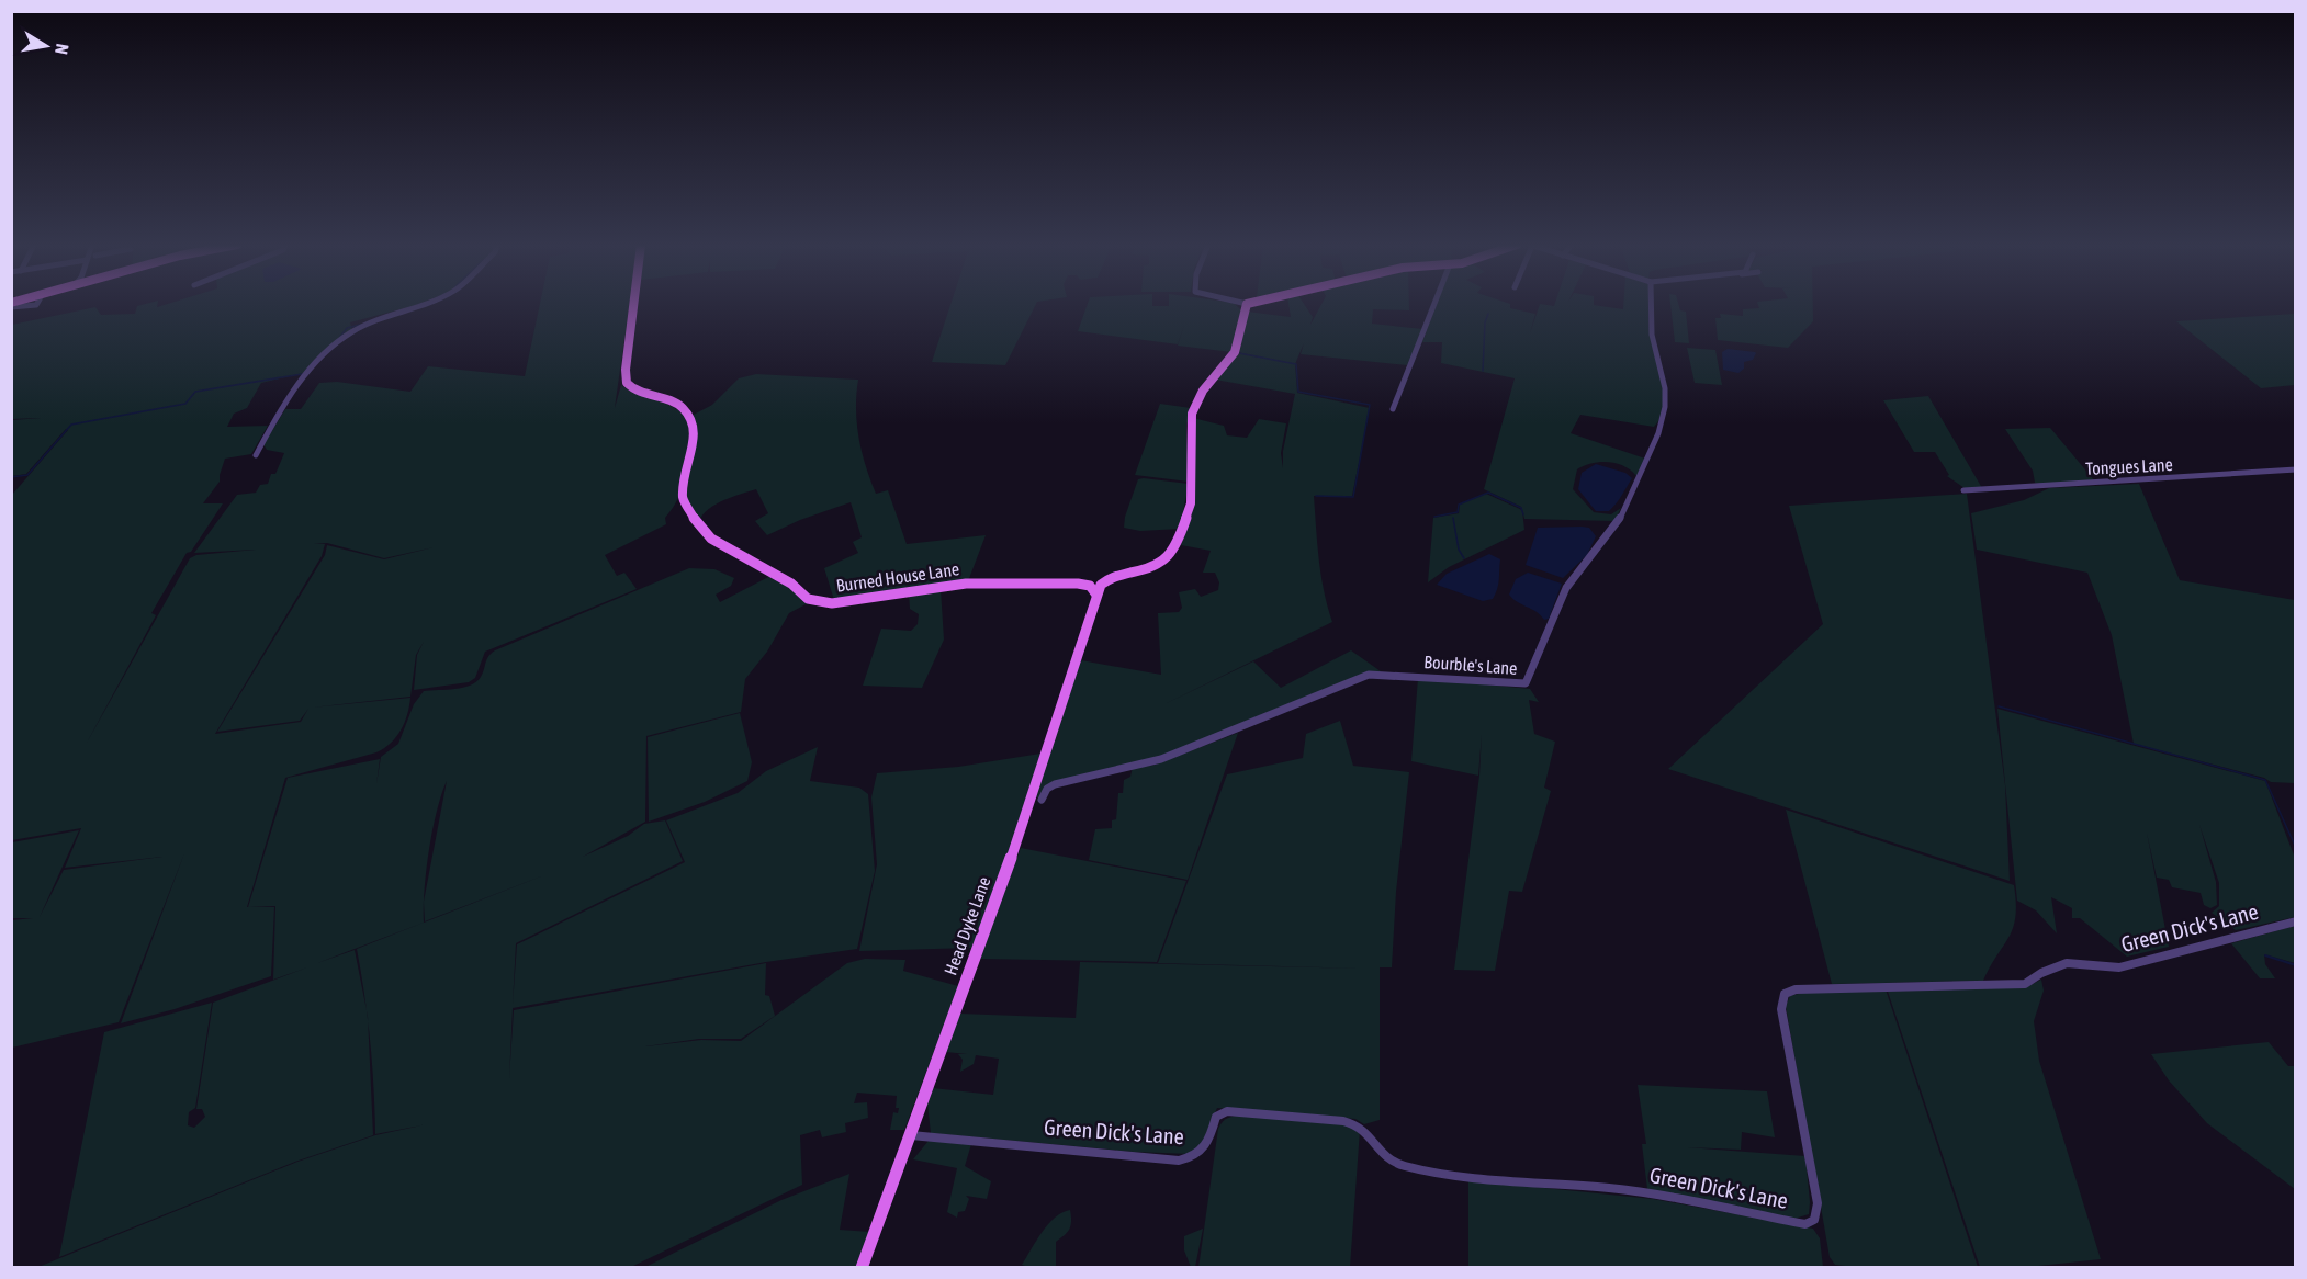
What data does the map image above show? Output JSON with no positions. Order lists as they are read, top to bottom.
{
  "streets": {
    "main road": ["Burned House Lane", "Head Dyke Lane"],
    "street": ["Tongues Lane", "Bourble's Lane", "Green Dick's Lane"]
  },
  "crossings": [
    ["Head Dyke Lane", "Green Dick's Lane"]
  ],
  "north": "right"
}
